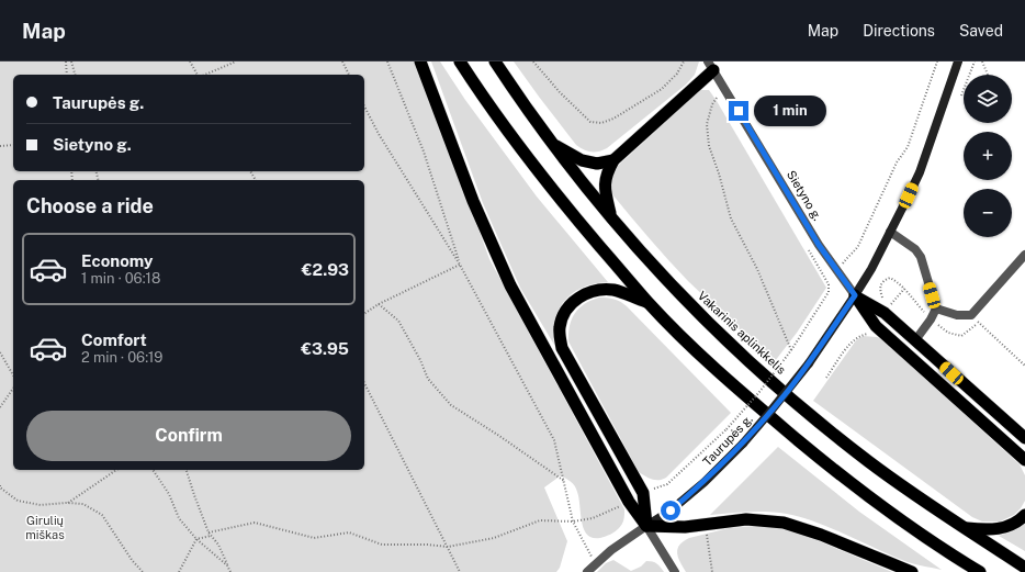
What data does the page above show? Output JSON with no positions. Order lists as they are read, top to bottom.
{
  "streets": {
    "highway": ["Vakarinis aplinkkelis"],
    "main road": ["Taurupės g."],
    "street": ["Sietyno g."]
  },
  "crossings": [
    ["Sietyno g.", "Taurupės g."]
  ],
  "parks": ["Girulių miškas"],
  "page": {
    "header": "Map",
    "nav": ["Map", "Directions", "Saved"],
    "map_buttons": ["+", "−"],
    "banner": ["Taurupės g.", "Sietyno g."],
    "bubble": "1 min",
    "heading": "Choose a ride",
    "list": [
      {
        "name": "Economy",
        "note": "1 min · 06:18",
        "value": "€2.93"
      },
      {
        "name": "Comfort",
        "note": "2 min · 06:19",
        "value": "€3.95"
      }
    ],
    "buttons": "Confirm"
  }
}
